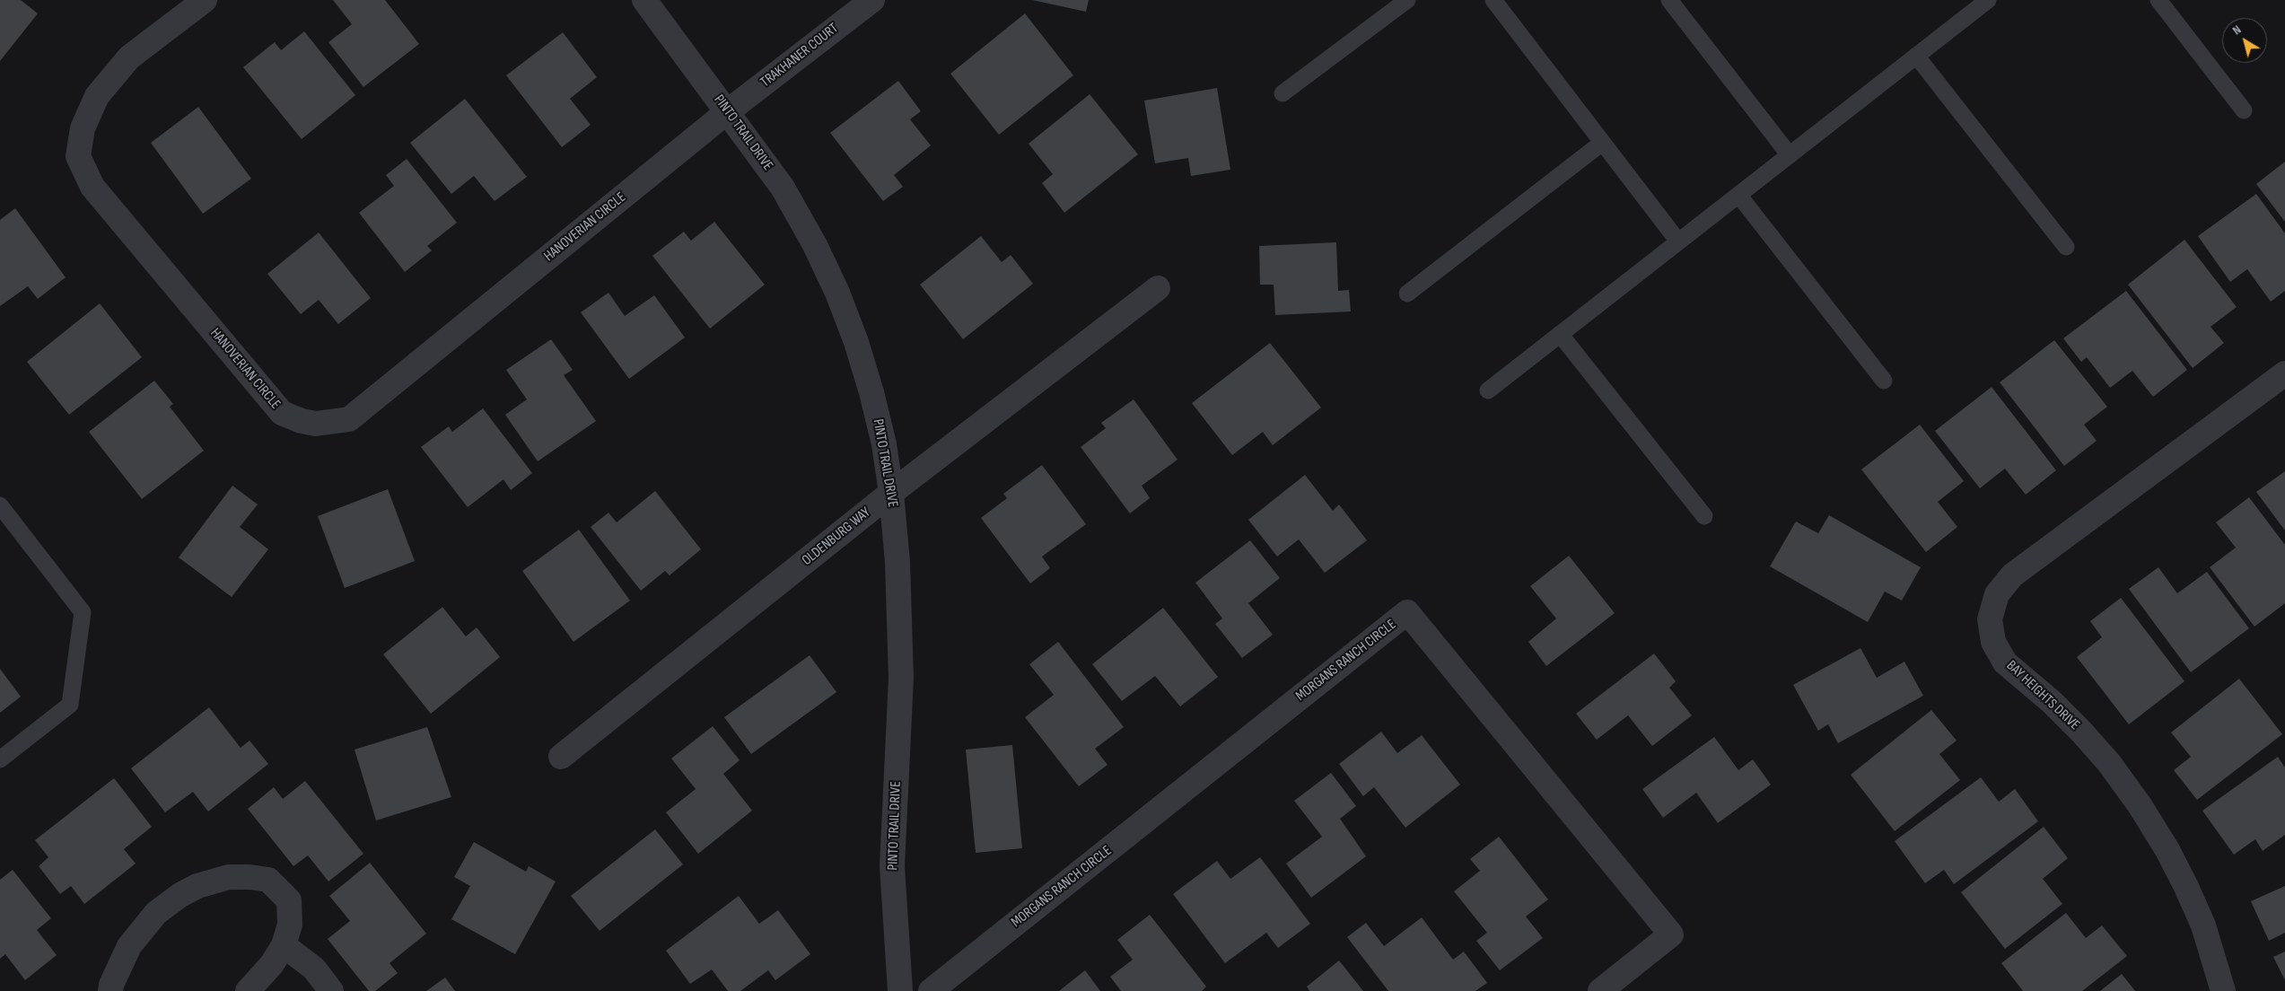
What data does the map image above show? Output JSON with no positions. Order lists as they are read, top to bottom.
{
  "streets": {
    "street": [
      "TRAKHANER COURT",
      "PINTO TRAIL DRIVE",
      "HANOVERIAN CIRCLE",
      "OLDENBURG WAY",
      "MORGANS RANCH CIRCLE",
      "BAY HEIGHTS DRIVE"
    ]
  },
  "crossings": [
    ["TRAKHANER COURT", "PINTO TRAIL DRIVE"],
    ["TRAKHANER COURT", "HANOVERIAN CIRCLE"],
    ["PINTO TRAIL DRIVE", "HANOVERIAN CIRCLE"],
    ["PINTO TRAIL DRIVE", "OLDENBURG WAY"]
  ],
  "north": "top left"
}
